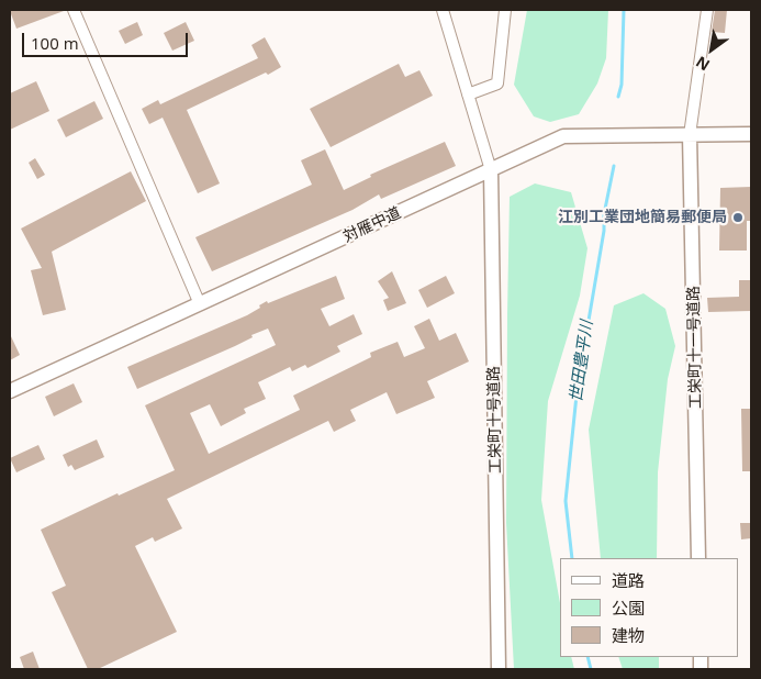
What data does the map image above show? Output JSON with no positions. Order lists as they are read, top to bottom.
{
  "streets": {
    "street": ["対雁中道", "工栄町十一号道路", "工栄町十号道路"]
  },
  "crossings": [
    ["対雁中道", "工栄町十一号道路"],
    ["対雁中道", "工栄町十号道路"]
  ],
  "water": ["世田豊平川"],
  "places": ["江別工業団地簡易郵便局"],
  "legend": ["道路", "公園", "建物"],
  "scale_bar": "100 m",
  "north": "bottom left"
}
